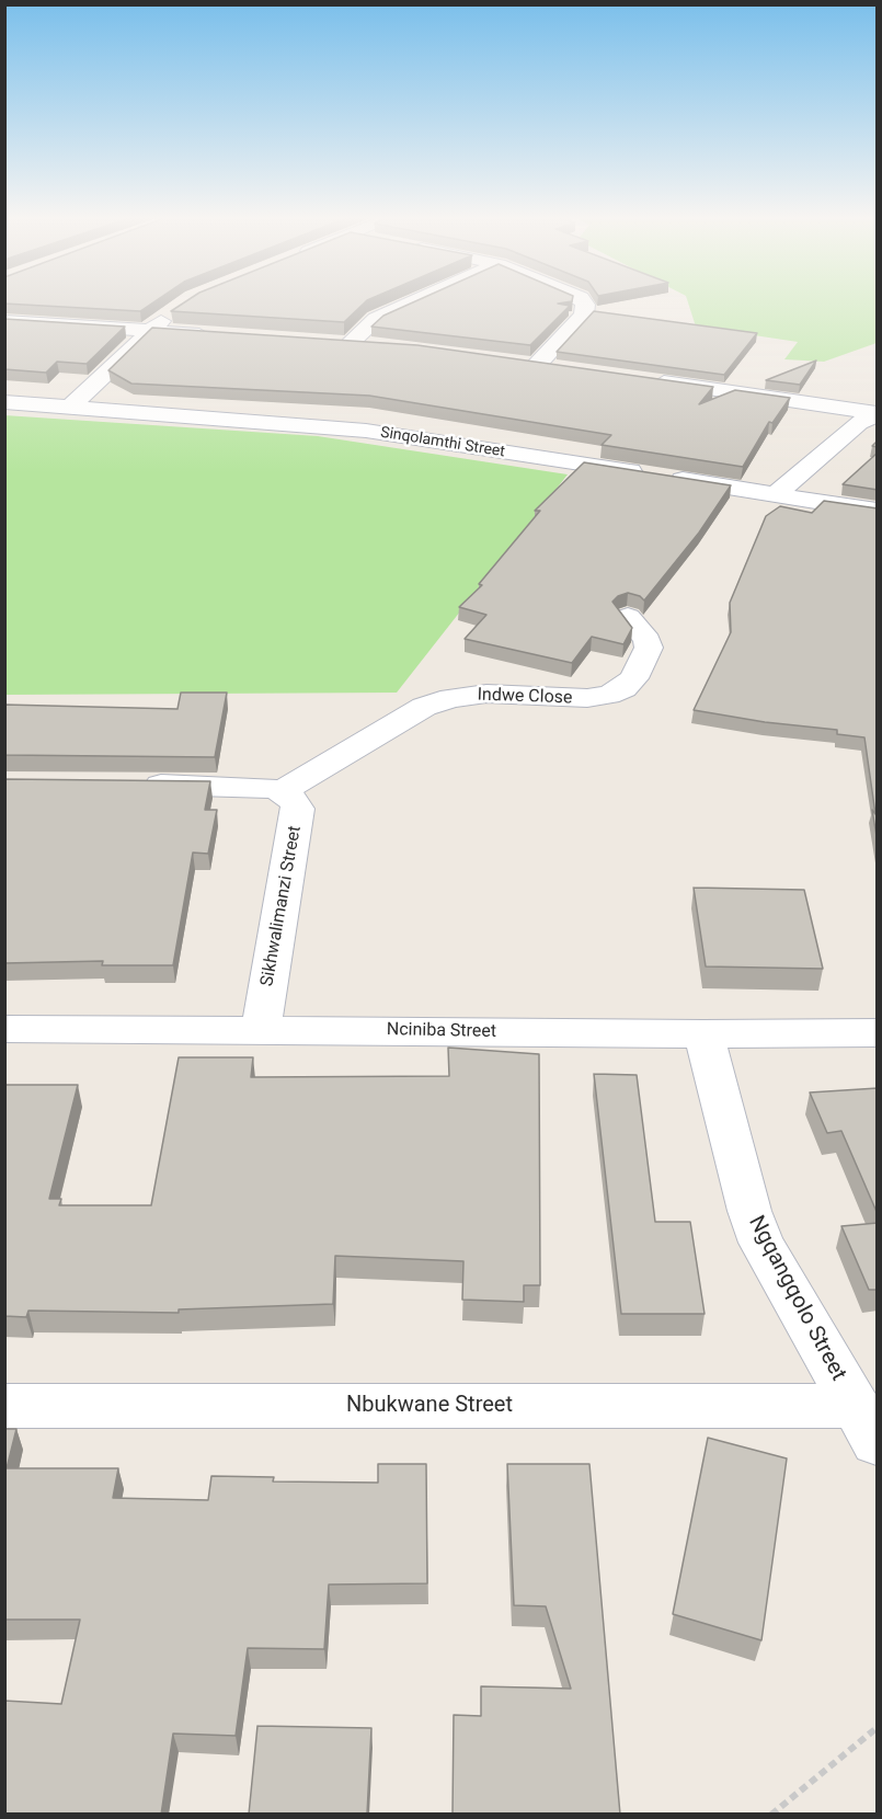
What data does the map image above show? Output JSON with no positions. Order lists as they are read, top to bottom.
{
  "streets": {
    "street": [
      "Sinqolamthi Street",
      "Indwe Close",
      "Sikhwalimanzi Street",
      "Nciniba Street",
      "Ngqangqolo Street",
      "Nbukwane Street"
    ]
  },
  "crossings": [
    ["Indwe Close", "Sikhwalimanzi Street"],
    ["Sikhwalimanzi Street", "Nciniba Street"],
    ["Nciniba Street", "Ngqangqolo Street"],
    ["Ngqangqolo Street", "Nbukwane Street"]
  ]
}
